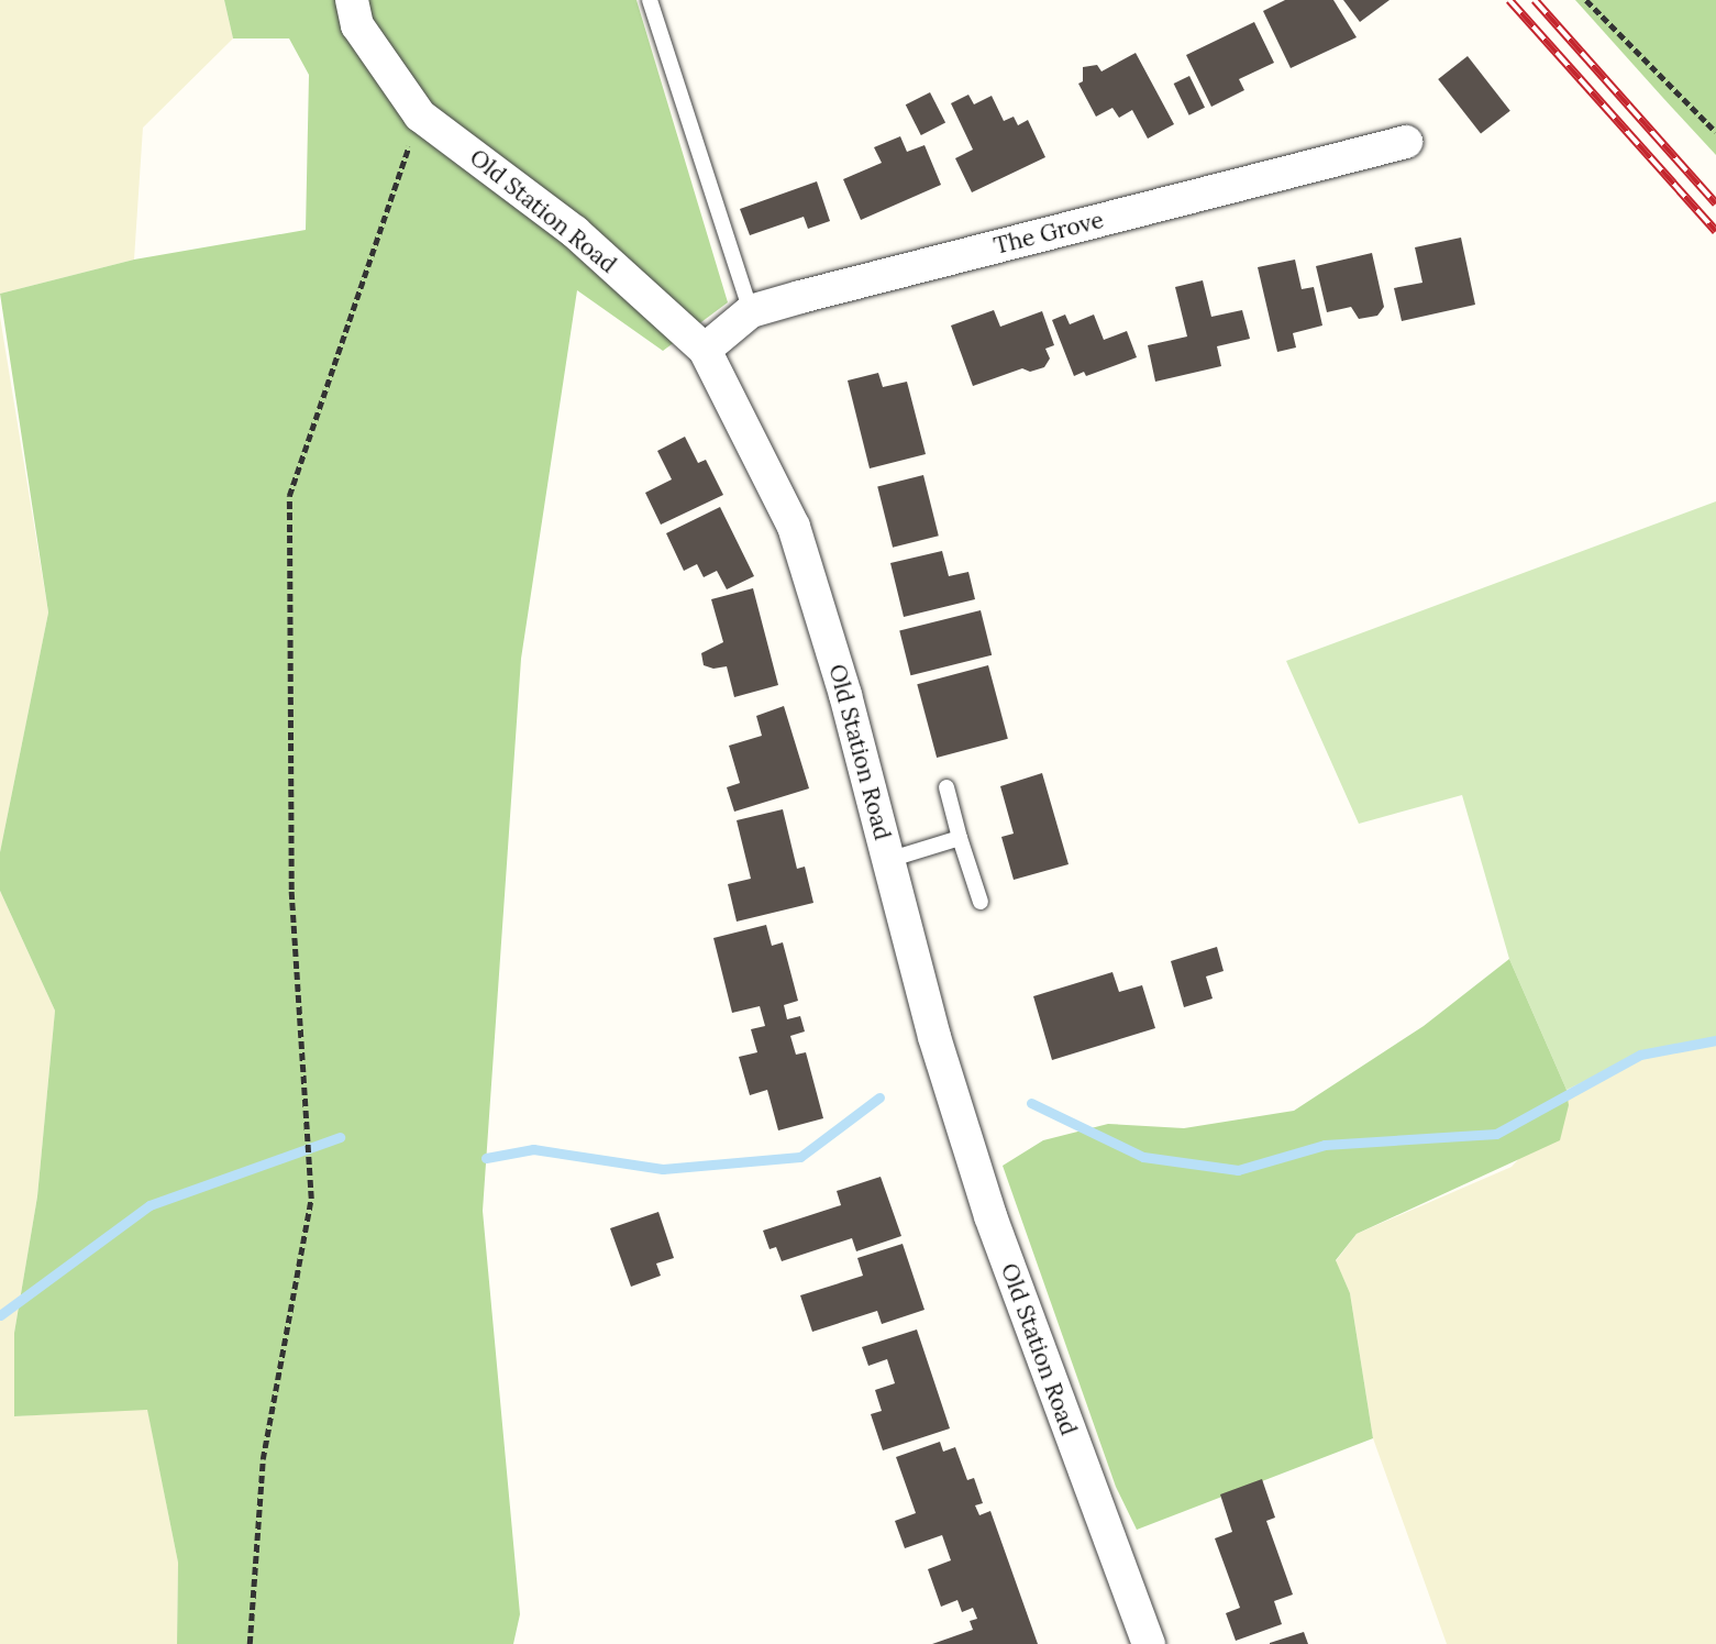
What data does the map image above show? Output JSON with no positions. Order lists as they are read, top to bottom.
{
  "streets": {
    "street": ["Old Station Road", "The Grove"]
  },
  "crossings": [
    ["Old Station Road", "The Grove"]
  ]
}
